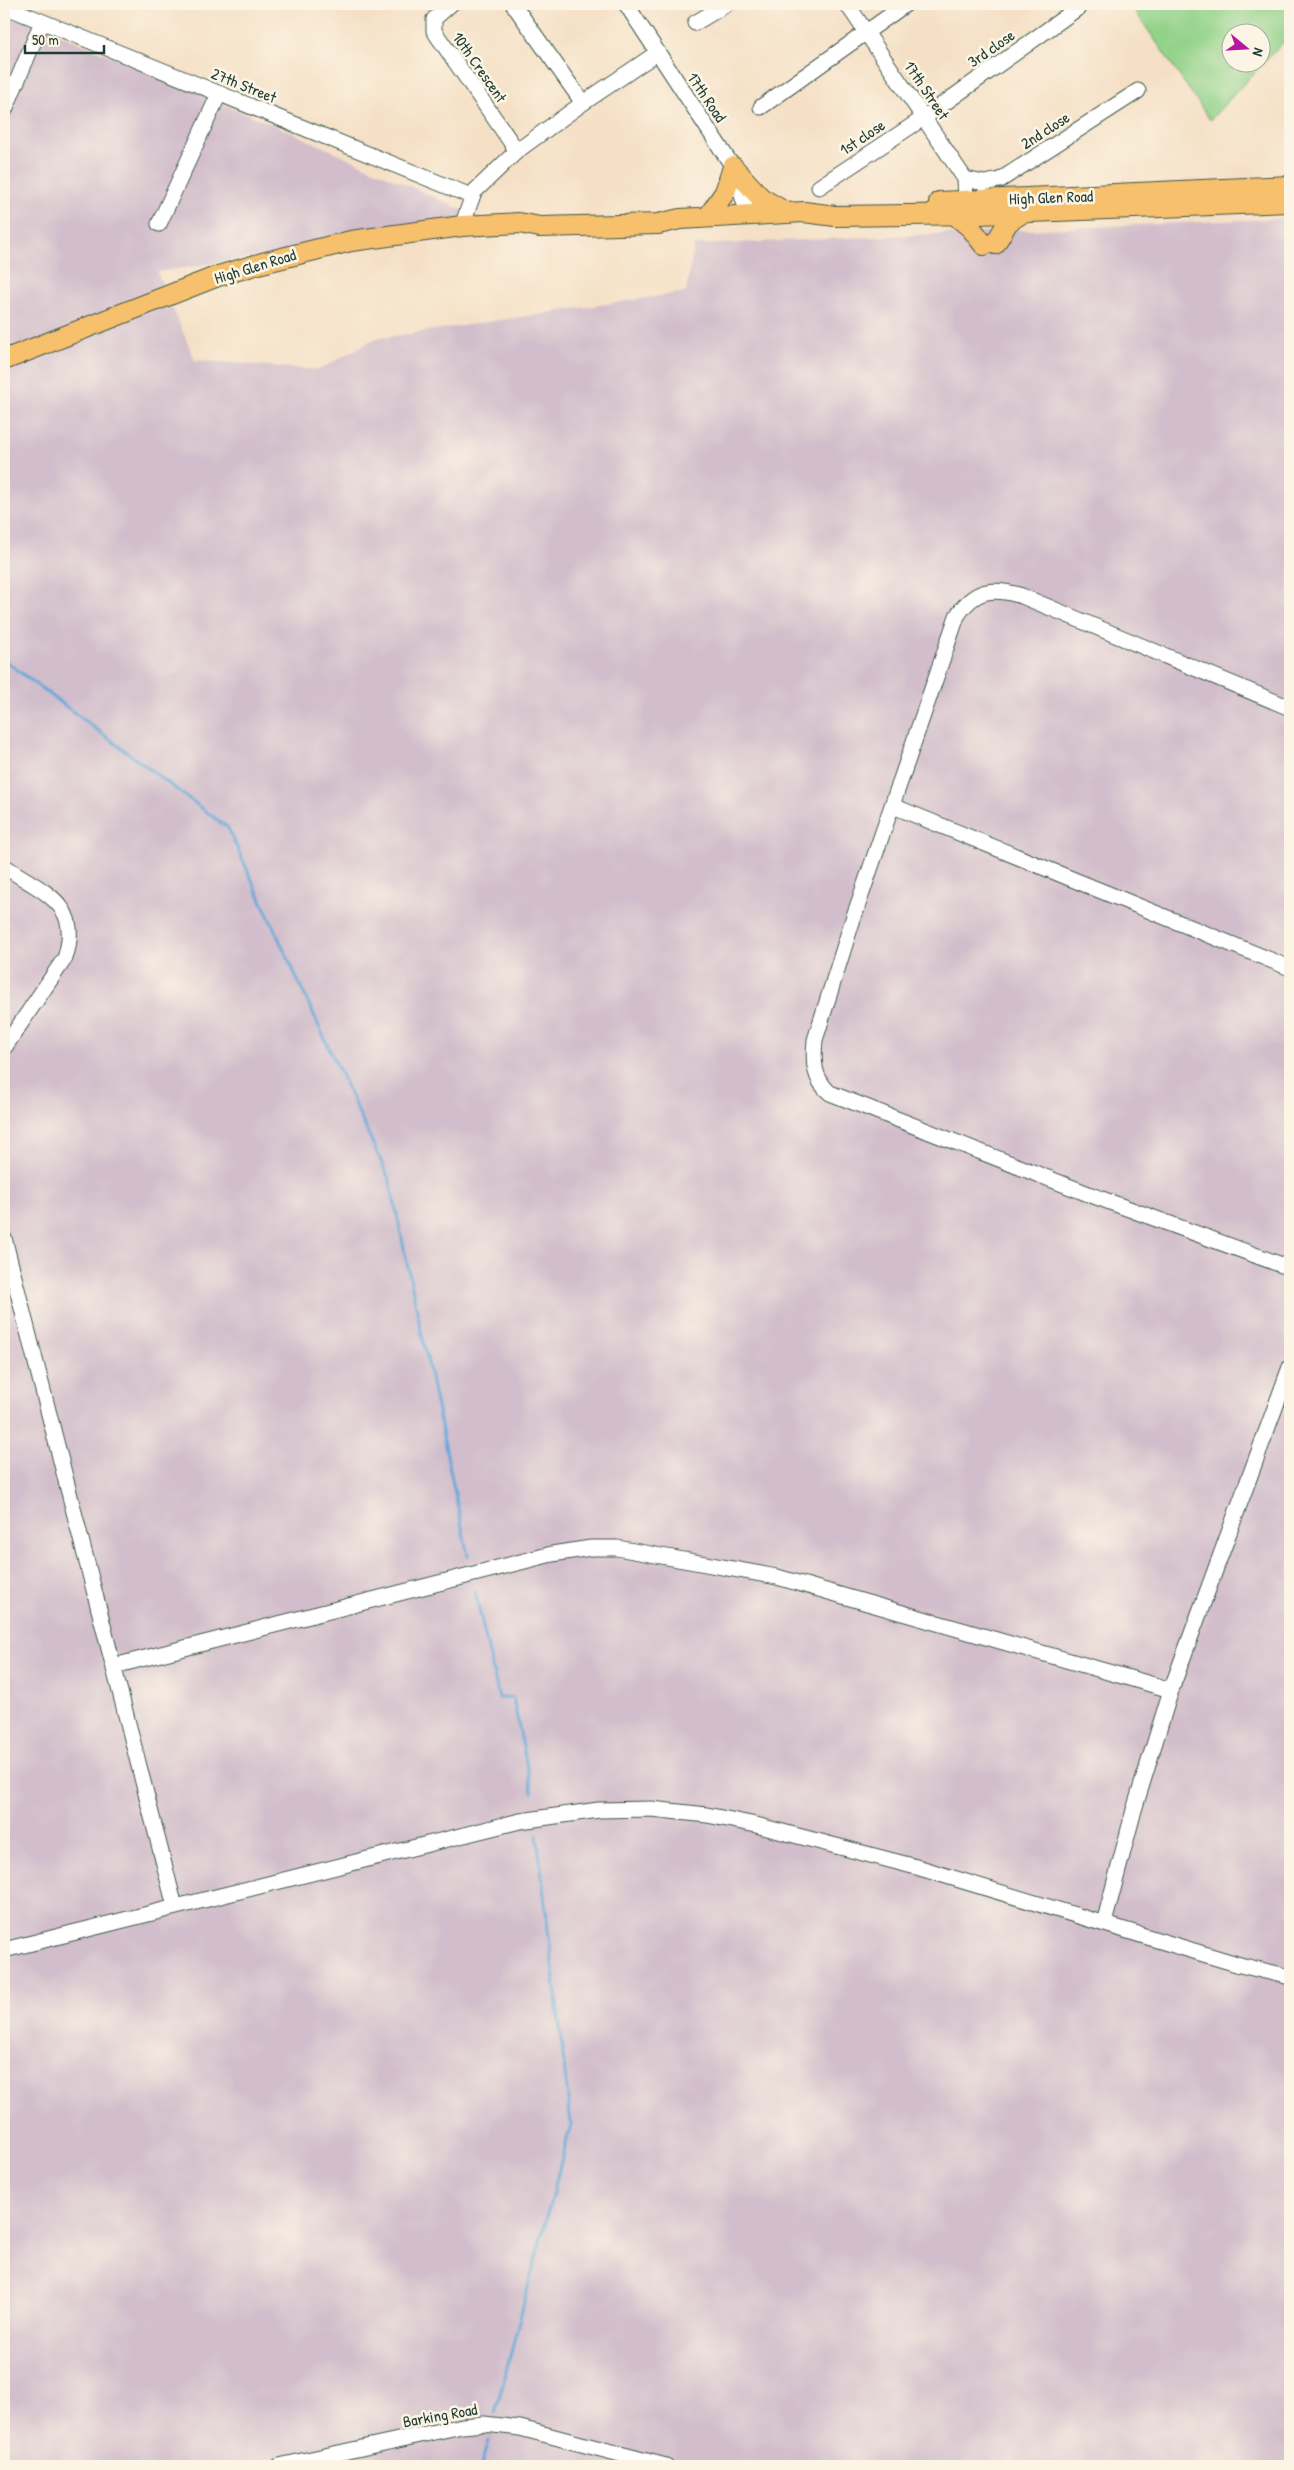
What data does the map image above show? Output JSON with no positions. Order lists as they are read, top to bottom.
{
  "streets": {
    "main road": ["High Glen Road"],
    "street": [
      "3rd close",
      "10th Crescent",
      "27th Street",
      "17th Street",
      "17th Road",
      "2nd close",
      "1st close",
      "Barking Road"
    ]
  },
  "crossings": [
    ["3rd close", "17th Street"],
    ["3rd close", "1st close"],
    ["17th Street", "2nd close"],
    ["17th Street", "1st close"],
    ["17th Road", "High Glen Road"]
  ],
  "scale_bar": "50 m",
  "north": "right"
}
